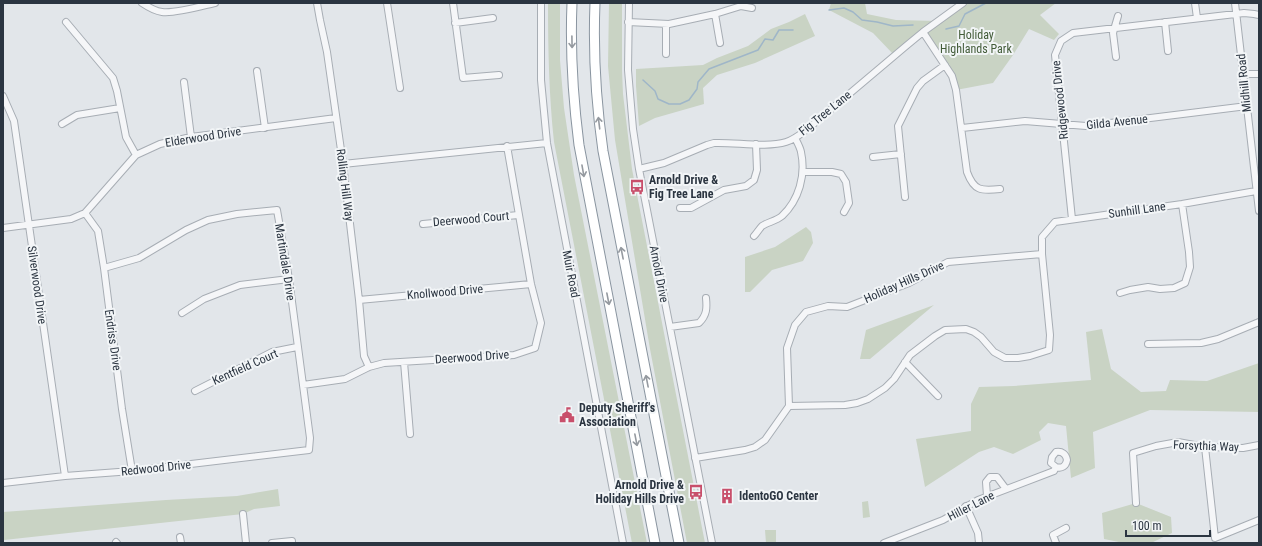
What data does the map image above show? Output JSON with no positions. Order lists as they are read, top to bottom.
{
  "streets": {
    "street": [
      "Midhill Road",
      "Ridgewood Drive",
      "Fig Tree Lane",
      "Gilda Avenue",
      "Elderwood Drive",
      "Rolling Hill Way",
      "Sunhill Lane",
      "Deerwood Court",
      "Martindale Drive",
      "Muir Road",
      "Arnold Drive",
      "Holiday Hills Drive",
      "Silverwood Drive",
      "Knollwood Drive",
      "Endriss Drive",
      "Deerwood Drive",
      "Kentfield Court",
      "Forsythia Way",
      "Redwood Drive",
      "Hiller Lane"
    ]
  },
  "crossings": [
    ["Midhill Road", "Ridgewood Drive"],
    ["Midhill Road", "Gilda Avenue"],
    ["Midhill Road", "Sunhill Lane"],
    ["Ridgewood Drive", "Gilda Avenue"],
    ["Ridgewood Drive", "Sunhill Lane"],
    ["Fig Tree Lane", "Arnold Drive"],
    ["Elderwood Drive", "Rolling Hill Way"],
    ["Elderwood Drive", "Silverwood Drive"],
    ["Elderwood Drive", "Endriss Drive"],
    ["Rolling Hill Way", "Knollwood Drive"],
    ["Rolling Hill Way", "Deerwood Drive"],
    ["Sunhill Lane", "Holiday Hills Drive"],
    ["Deerwood Court", "Deerwood Drive"],
    ["Martindale Drive", "Endriss Drive"],
    ["Martindale Drive", "Deerwood Drive"],
    ["Martindale Drive", "Kentfield Court"],
    ["Martindale Drive", "Redwood Drive"],
    ["Silverwood Drive", "Redwood Drive"],
    ["Knollwood Drive", "Deerwood Drive"],
    ["Endriss Drive", "Redwood Drive"]
  ],
  "parks": ["Holiday Highlands Park"],
  "places": {
    "bus stop": ["Arnold Drive & Fig Tree Lane", "Arnold Drive & Holiday Hills Drive"],
    "public building": ["Deputy Sheriff's Association"],
    "building": ["IdentoGO Center"]
  },
  "scale_bar": "100 m"
}
